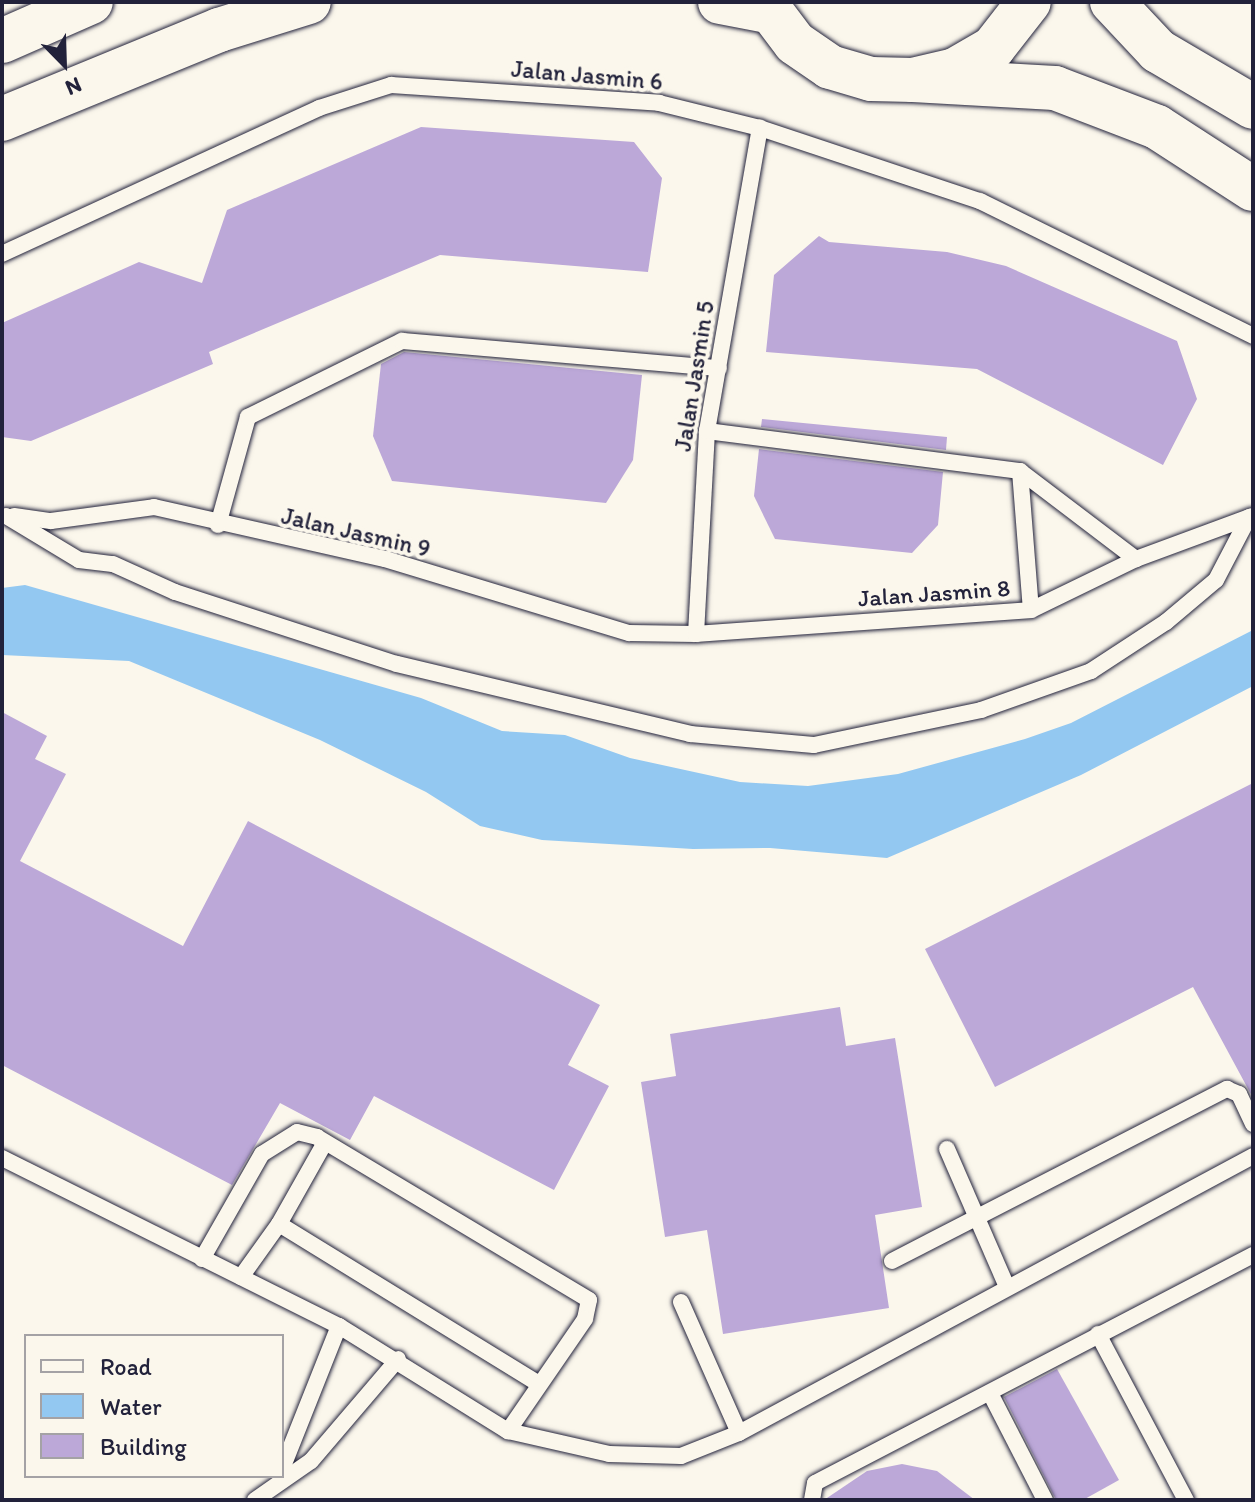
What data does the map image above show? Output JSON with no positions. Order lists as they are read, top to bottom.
{
  "streets": {
    "lane": [
      "Jalan Jasmin 6",
      "Jalan Jasmin 5",
      "Jalan Jasmin 9",
      "Jalan Jasmin 8"
    ]
  },
  "crossings": [
    ["Jalan Jasmin 6", "Jalan Jasmin 5"],
    ["Jalan Jasmin 5", "Jalan Jasmin 9"],
    ["Jalan Jasmin 5", "Jalan Jasmin 8"],
    ["Jalan Jasmin 9", "Jalan Jasmin 8"]
  ],
  "legend": ["Road", "Water", "Building"],
  "north": "bottom right"
}
